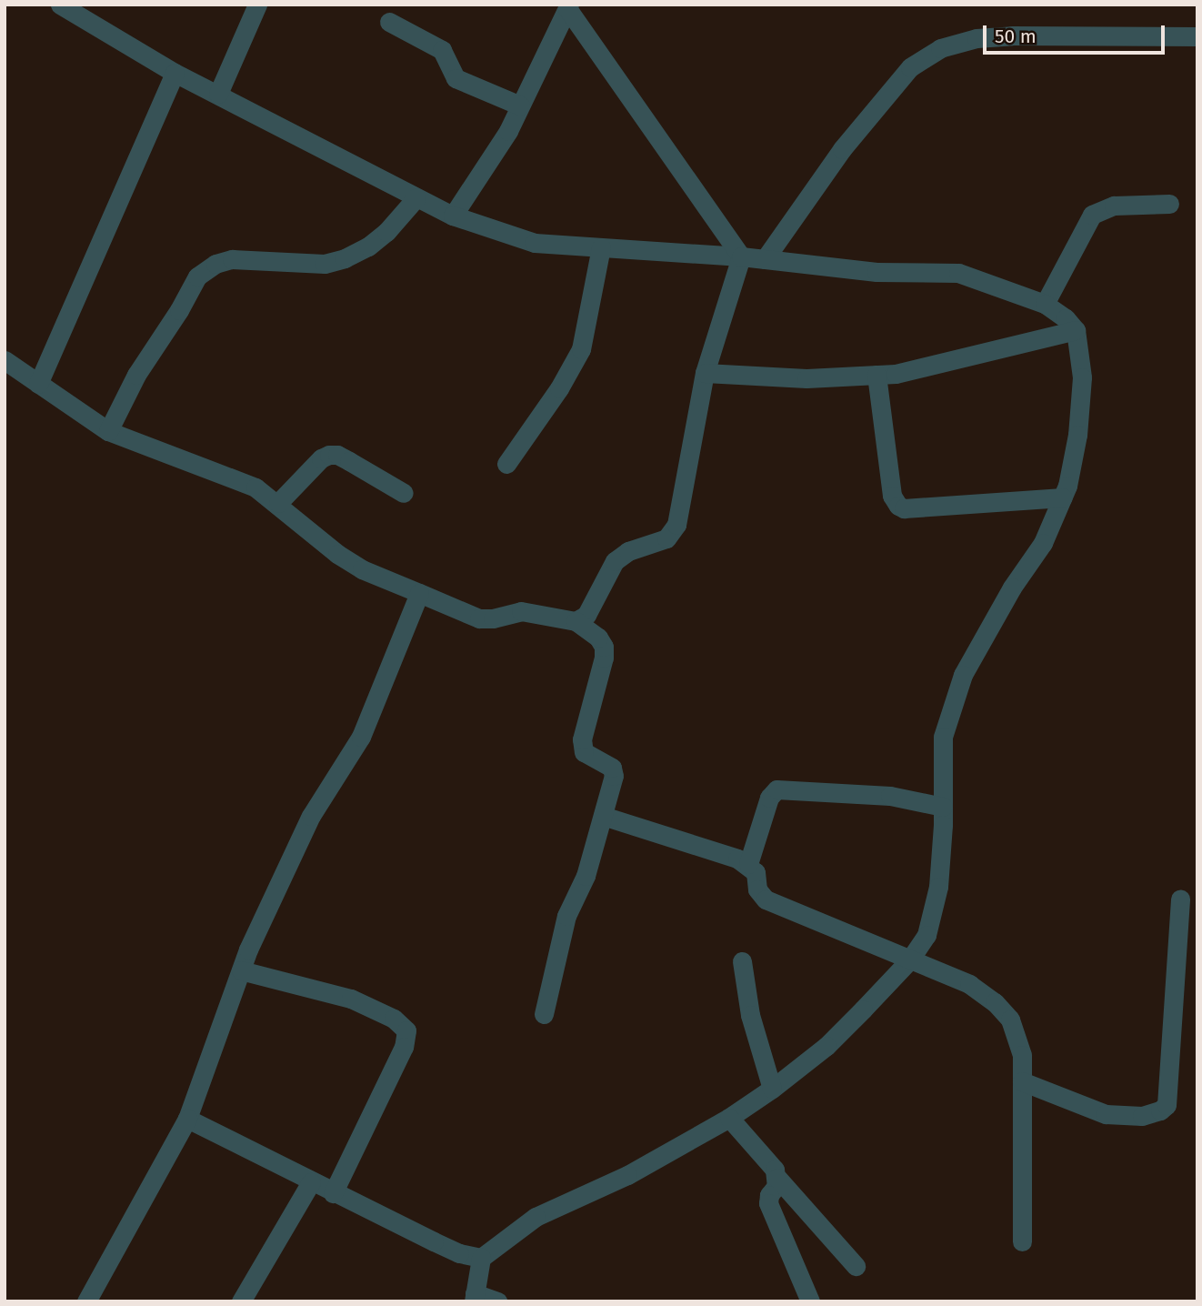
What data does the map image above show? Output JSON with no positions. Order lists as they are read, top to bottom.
{
  "scale_bar": "50 m"
}
